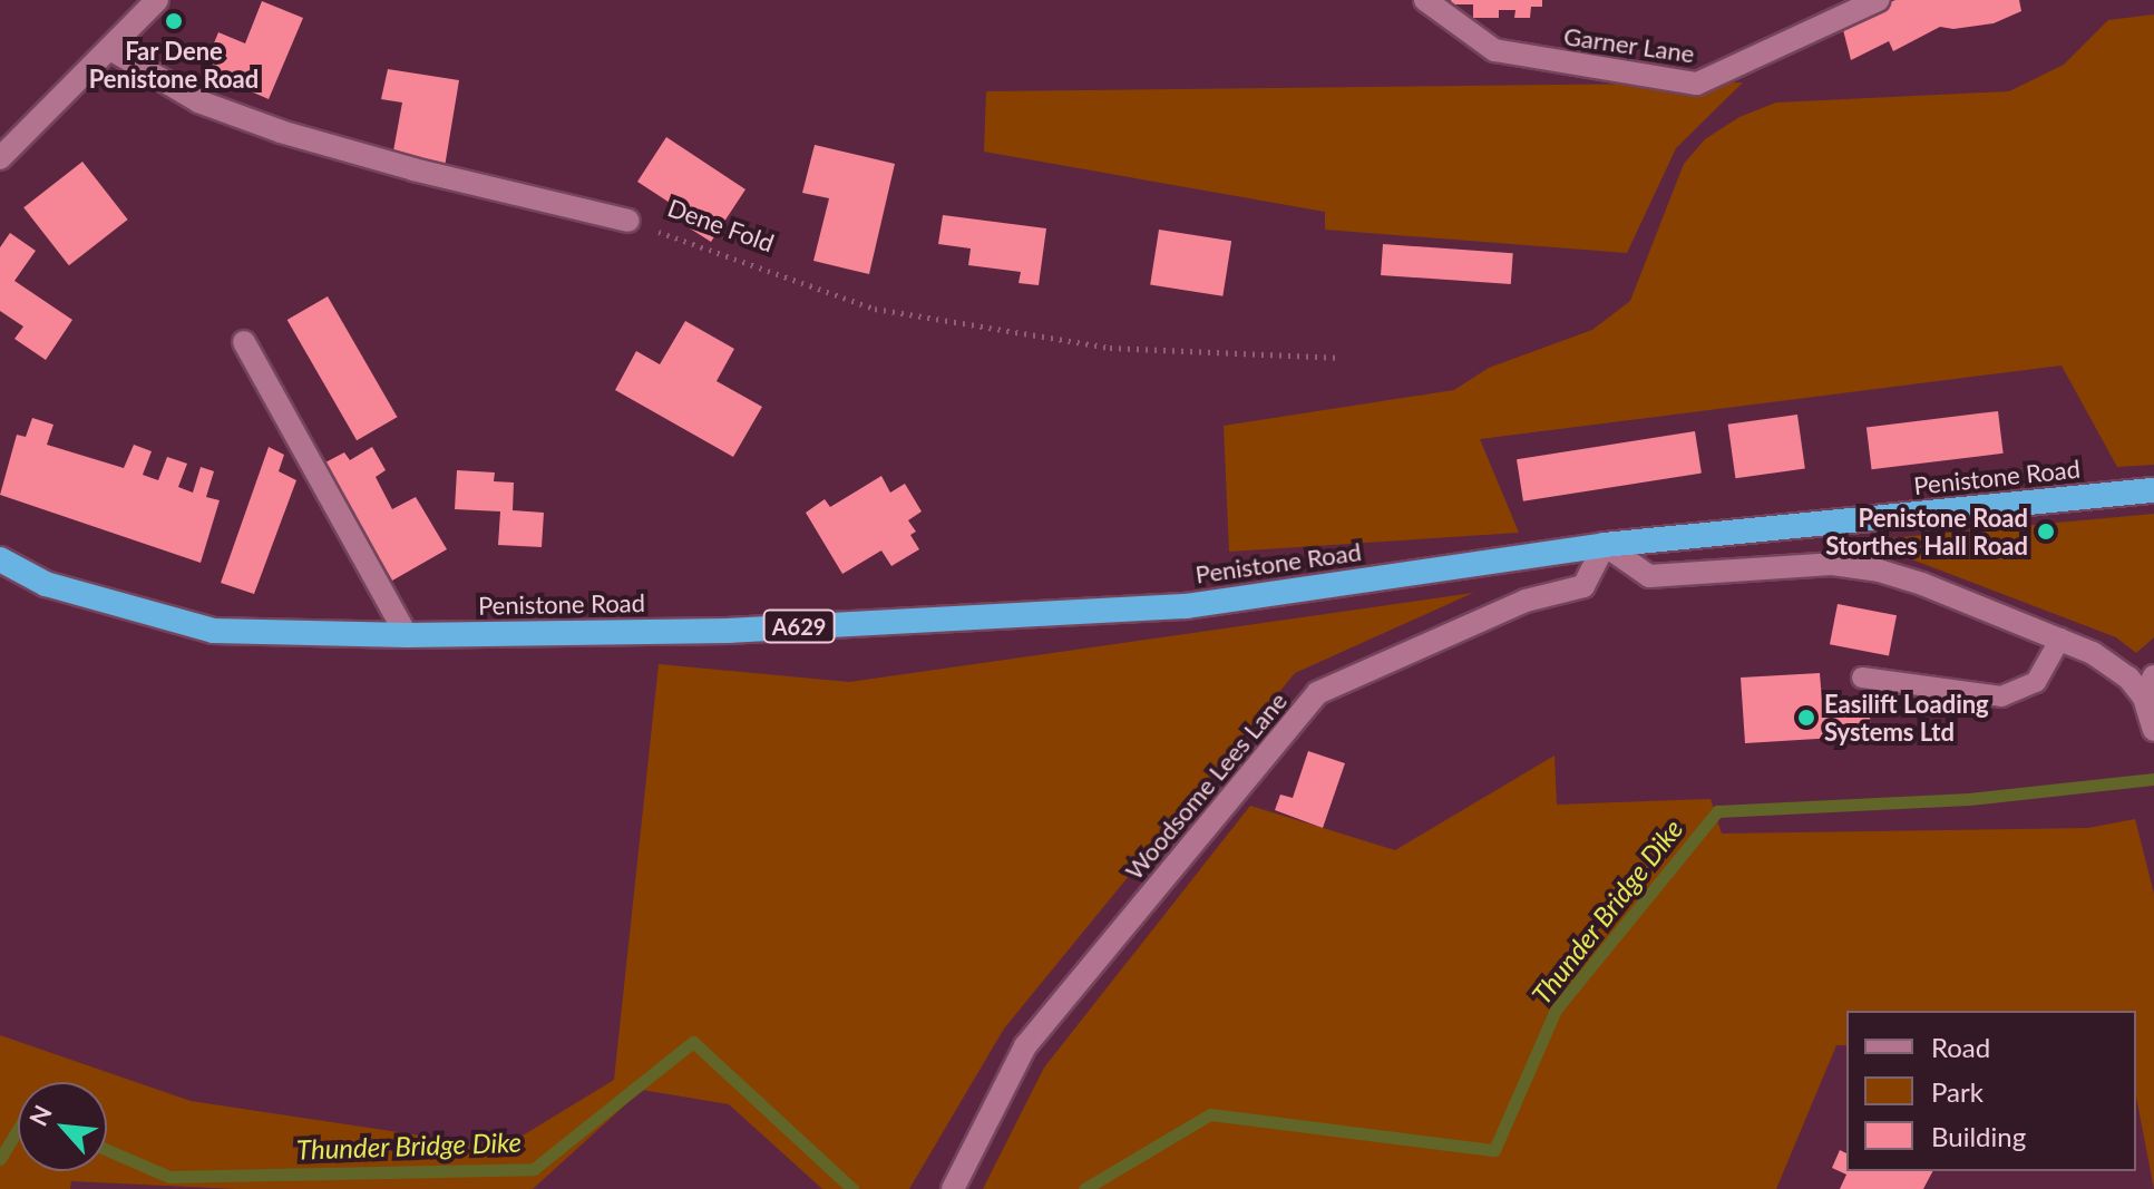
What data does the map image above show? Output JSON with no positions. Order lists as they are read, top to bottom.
{
  "streets": {
    "highway": ["Penistone Road", "A629"],
    "street": ["Garner Lane", "Dene Fold", "Woodsome Lees Lane"]
  },
  "crossings": [
    ["Penistone Road", "Woodsome Lees Lane"]
  ],
  "water": ["Thunder Bridge Dike"],
  "places": ["Far Dene Penistone Road", "Penistone Road Storthes Hall Road", "Easilift Loading Systems Ltd"],
  "legend": ["Road", "Park", "Building"],
  "north": "top left"
}
